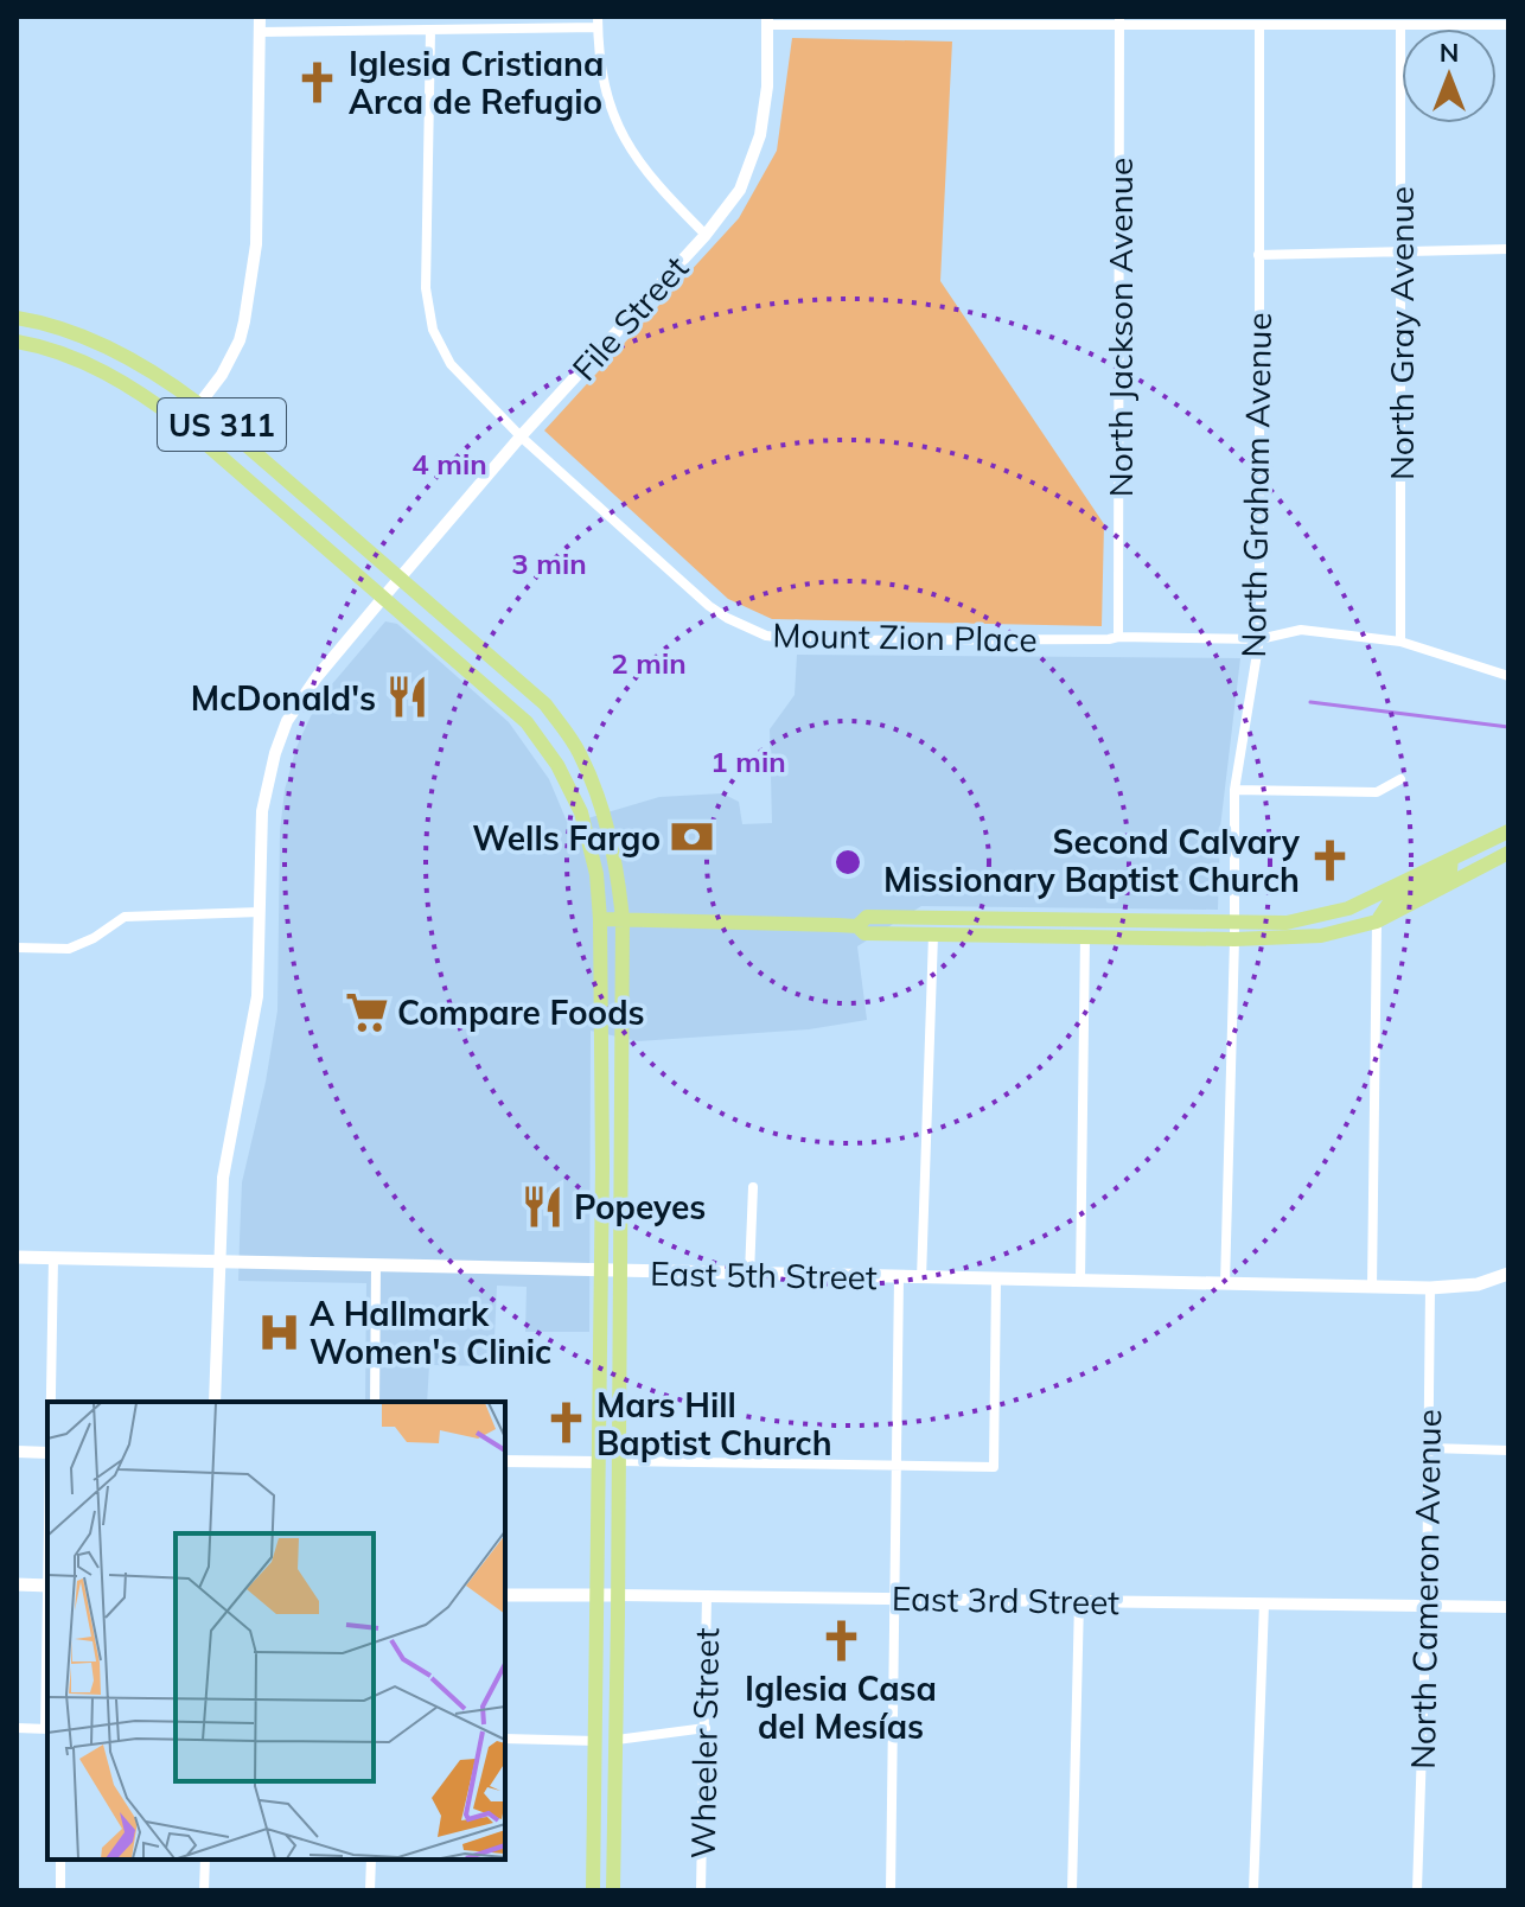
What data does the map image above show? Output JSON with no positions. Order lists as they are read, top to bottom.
{
  "streets": {
    "main road": ["US 311", "East 5th Street", "East 3rd Street"],
    "street": [
      "File Street",
      "North Jackson Avenue",
      "North Gray Avenue",
      "North Graham Avenue",
      "Mount Zion Place",
      "North Cameron Avenue",
      "Wheeler Street"
    ]
  },
  "crossings": [
    ["File Street", "US 311"],
    ["File Street", "Mount Zion Place"],
    ["File Street", "East 5th Street"],
    ["North Jackson Avenue", "Mount Zion Place"],
    ["North Gray Avenue", "Mount Zion Place"],
    ["North Graham Avenue", "Mount Zion Place"],
    ["North Graham Avenue", "East 5th Street"],
    ["East 5th Street", "North Cameron Avenue"],
    ["North Cameron Avenue", "East 3rd Street"],
    ["East 3rd Street", "Wheeler Street"]
  ],
  "places": {
    "church": [
      "Iglesia Cristiana Arca de Refugio",
      "Second Calvary Missionary Baptist Church",
      "Mars Hill Baptist Church",
      "Iglesia Casa del Mesías"
    ],
    "restaurant": ["McDonald's", "Popeyes"],
    "bank": ["Wells Fargo"],
    "supermarket": ["Compare Foods"],
    "hospital": ["A Hallmark Women's Clinic"]
  },
  "north": "top",
  "rings": [
    "4 min",
    "3 min",
    "2 min",
    "1 min"
  ]
}
